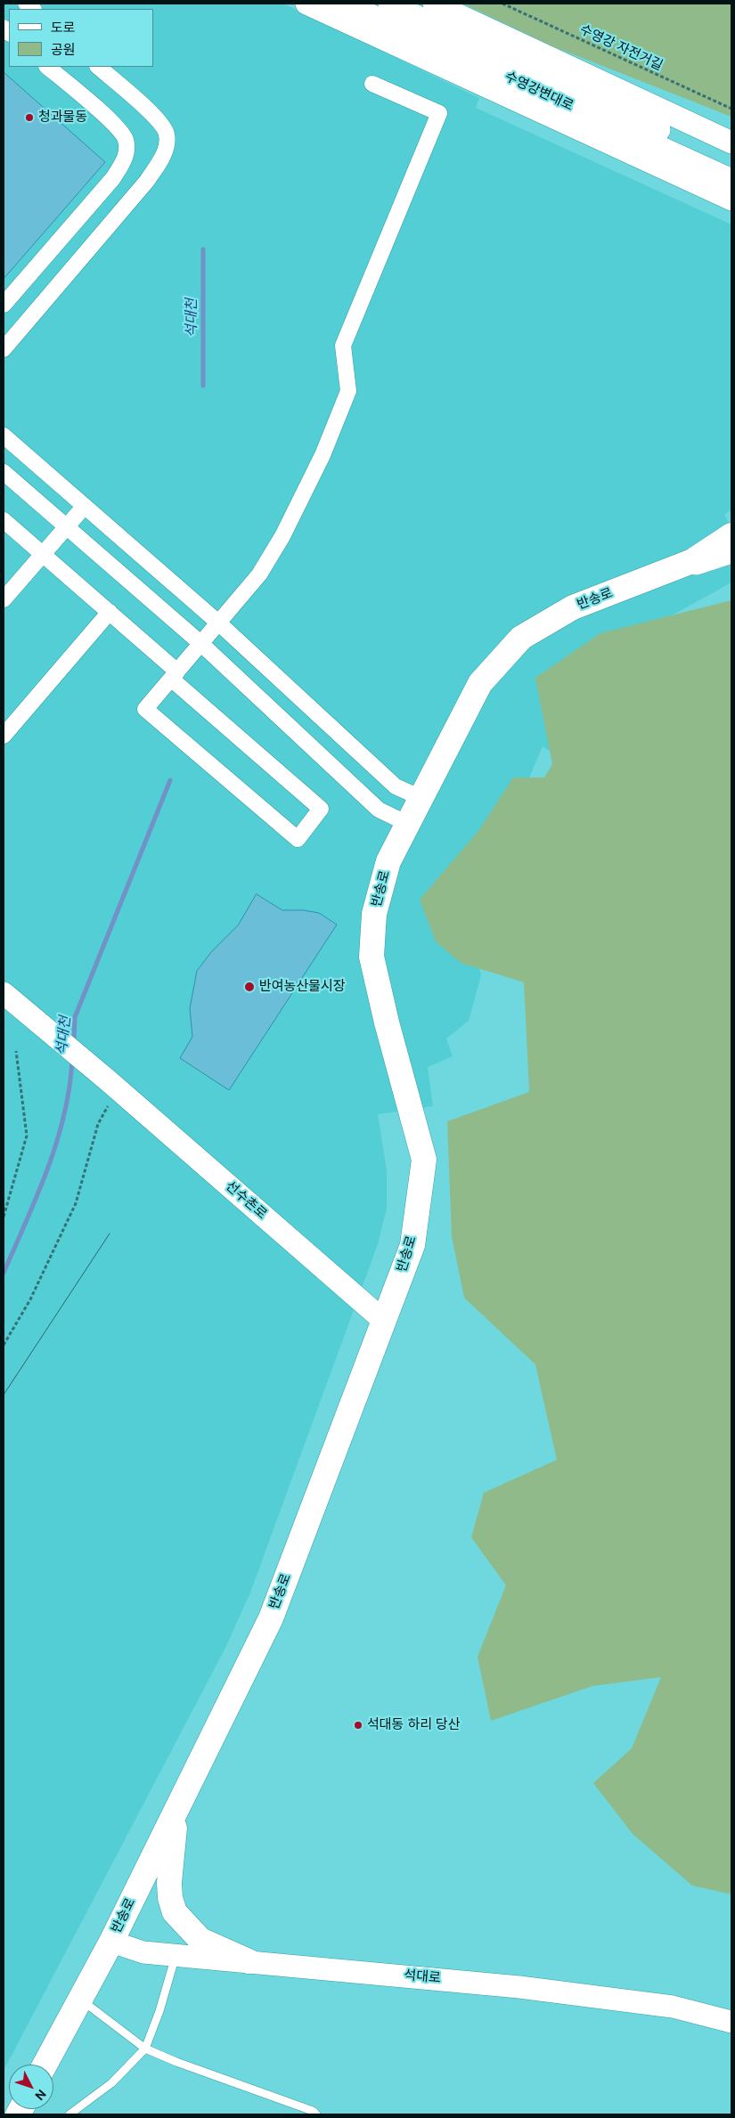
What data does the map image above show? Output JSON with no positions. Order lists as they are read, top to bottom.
{
  "streets": {
    "main road": [
      "수영강변대로",
      "반송로",
      "선수촌로",
      "석대로"
    ],
    "path": ["수영강 자전거길"]
  },
  "crossings": [
    ["반송로", "선수촌로"],
    ["반송로", "석대로"]
  ],
  "water": ["석대천"],
  "places": ["청과물동", "반여농산물시장", "석대동 하리 당산"],
  "legend": ["도로", "공원"],
  "north": "bottom right"
}
